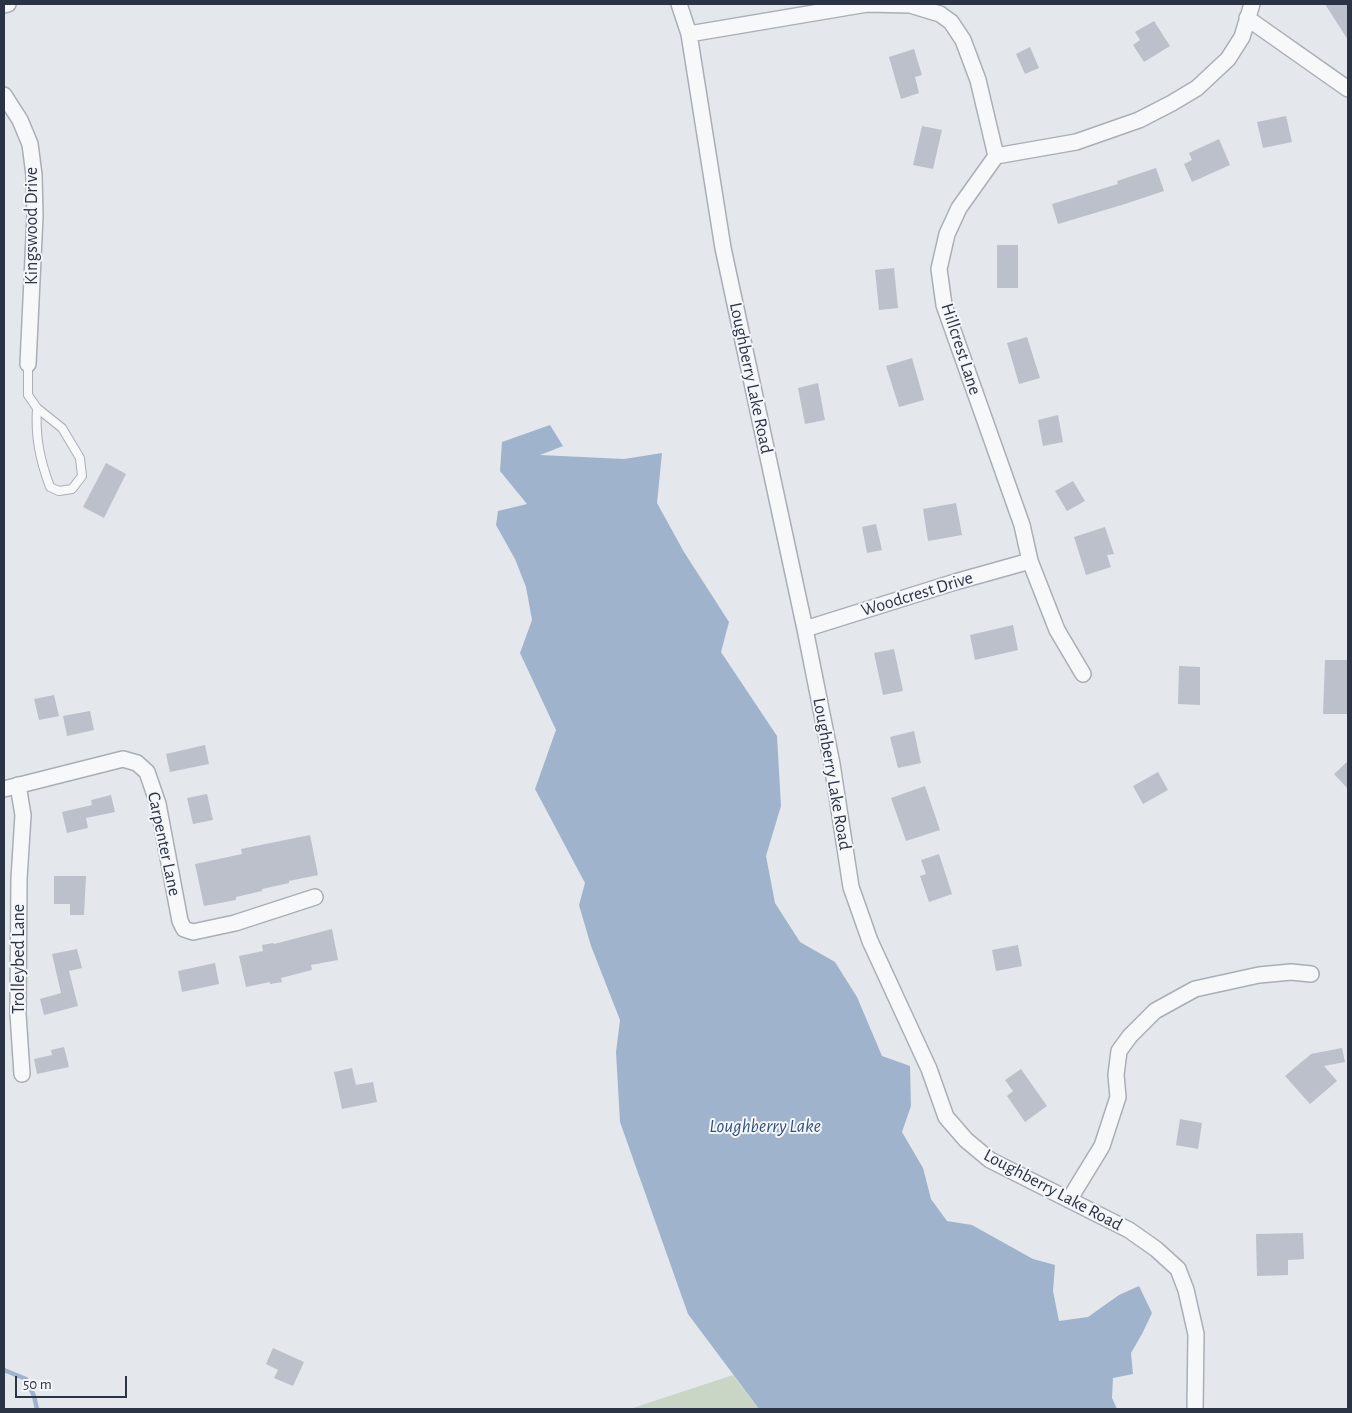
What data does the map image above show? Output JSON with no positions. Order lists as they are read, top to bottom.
{
  "streets": {
    "street": [
      "Kingswood Drive",
      "Hillcrest Lane",
      "Loughberry Lake Road",
      "Woodcrest Drive",
      "Carpenter Lane",
      "Trolleybed Lane"
    ]
  },
  "crossings": [
    ["Hillcrest Lane", "Woodcrest Drive"],
    ["Loughberry Lake Road", "Woodcrest Drive"],
    ["Carpenter Lane", "Trolleybed Lane"]
  ],
  "water": ["Loughberry Lake"],
  "scale_bar": "50 m"
}
